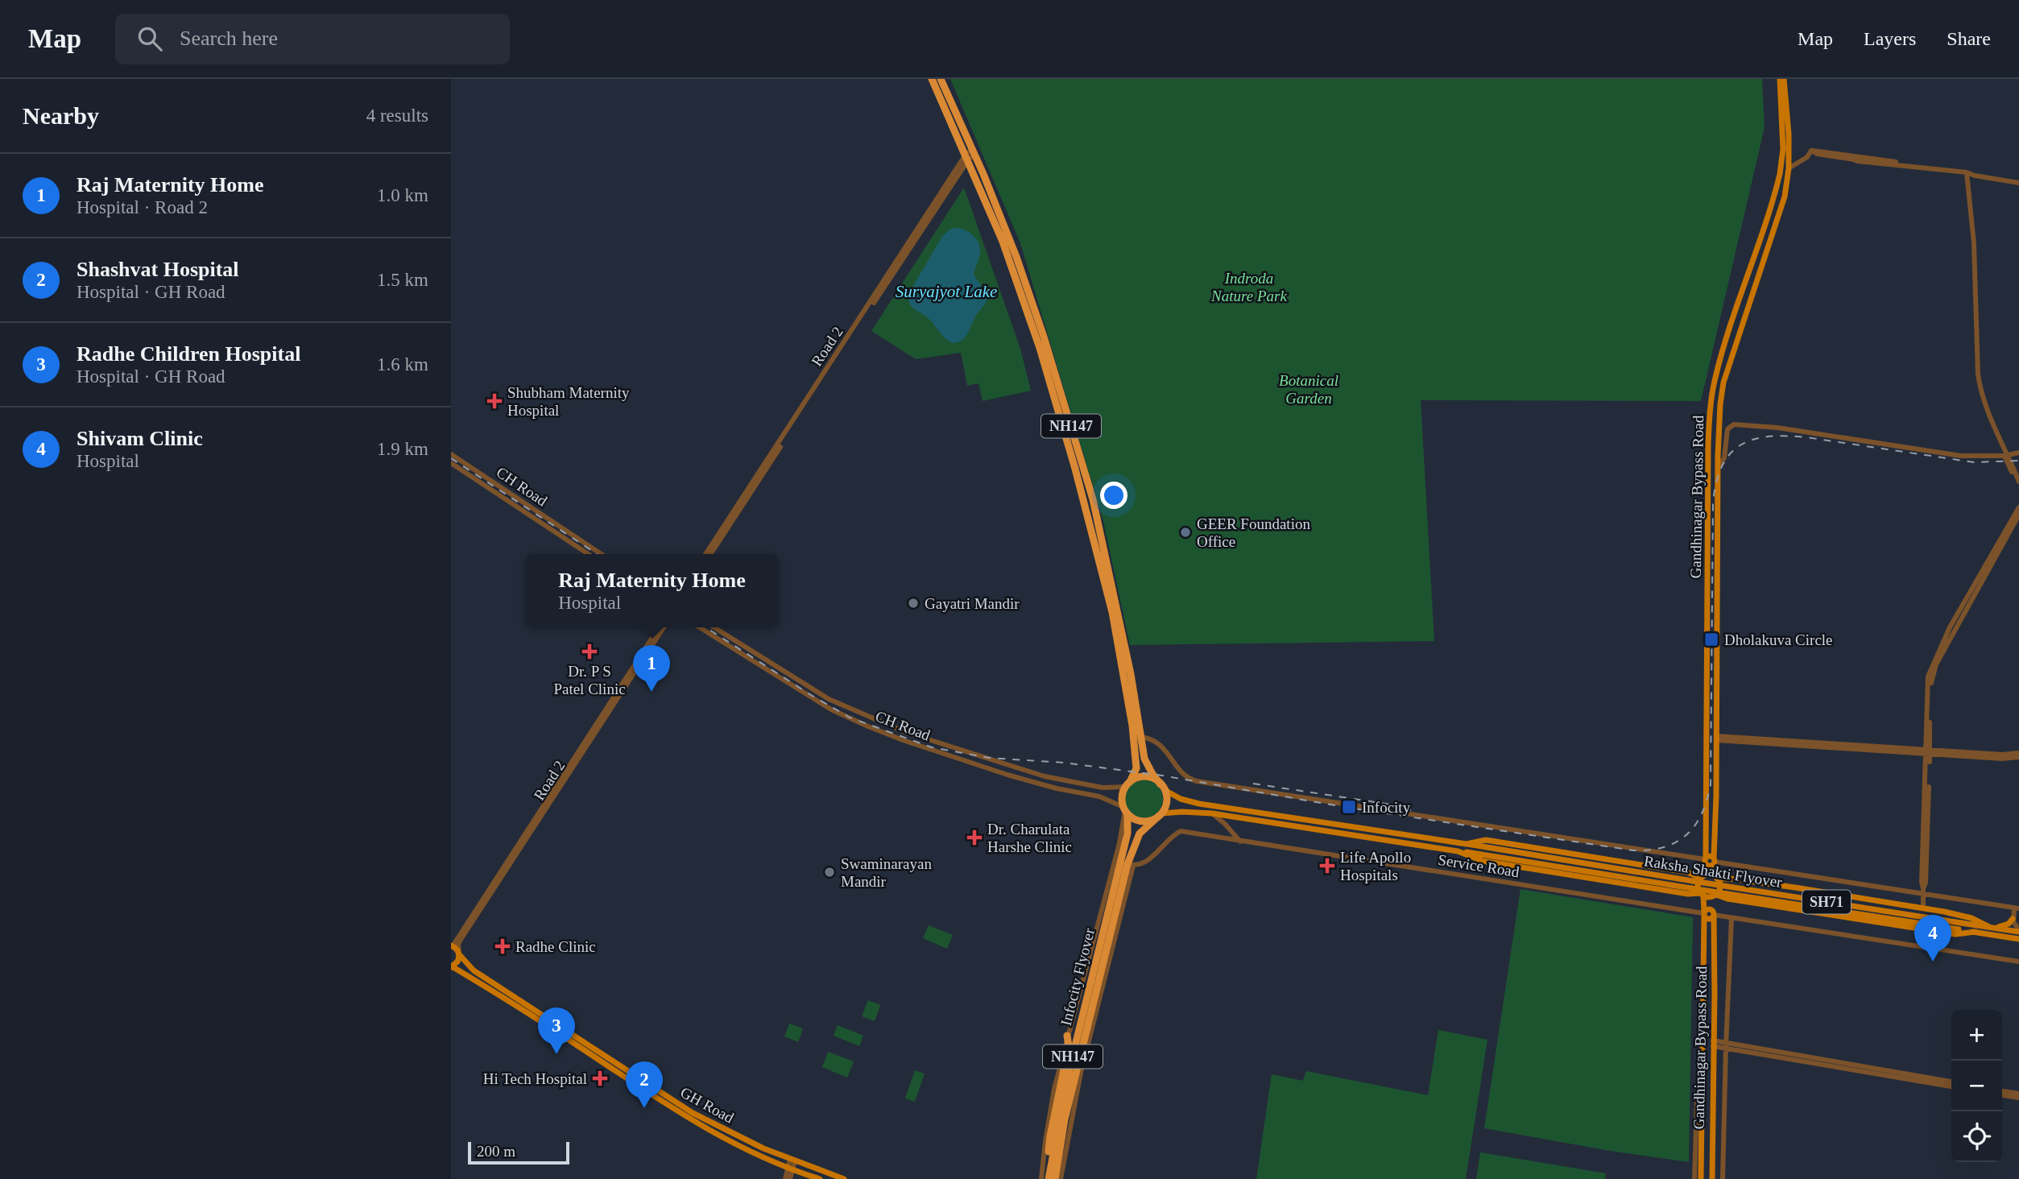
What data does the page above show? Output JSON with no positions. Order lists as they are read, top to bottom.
{
  "streets": {
    "highway": ["NH147", "Infocity Flyover"],
    "main road": [
      "Gandhinagar Bypass Road",
      "Raksha Shakti Flyover",
      "SH71",
      "GH Road"
    ],
    "street": ["Road 2", "CH Road", "Service Road"]
  },
  "crossings": [
    ["Road 2", "NH147"],
    ["Road 2", "GH Road"],
    ["NH147", "CH Road"],
    ["NH147", "Service Road"],
    ["NH147", "Infocity Flyover"],
    ["CH Road", "Infocity Flyover"],
    ["Gandhinagar Bypass Road", "Service Road"],
    ["Service Road", "Infocity Flyover"],
    ["Raksha Shakti Flyover", "SH71"]
  ],
  "water": ["Suryajyot Lake"],
  "parks": ["Indroda Nature Park", "Botanical Garden"],
  "places": {
    "health": [
      "Shubham Maternity Hospital",
      "Dr. P S Patel Clinic",
      "Dr. Charulata Harshe Clinic",
      "Life Apollo Hospitals",
      "Radhe Clinic",
      "Hi Tech Hospital"
    ],
    "other": ["GEER Foundation Office", "Gayatri Mandir", "Swaminarayan Mandir"],
    "transit": ["Dholakuva Circle", "Infocity"]
  },
  "scale_bar": "200 m",
  "page": {
    "header": "Map",
    "search": "Search here",
    "nav": ["Map", "Layers", "Share"],
    "heading": ["Nearby", "4 results"],
    "list": [
      {
        "mark": "1",
        "name": "Raj Maternity Home",
        "note": "Hospital · Road 2",
        "value": "1.0 km"
      },
      {
        "mark": "2",
        "name": "Shashvat Hospital",
        "note": "Hospital · GH Road",
        "value": "1.5 km"
      },
      {
        "mark": "3",
        "name": "Radhe Children Hospital",
        "note": "Hospital · GH Road",
        "value": "1.6 km"
      },
      {
        "mark": "4",
        "name": "Shivam Clinic",
        "note": "Hospital",
        "value": "1.9 km"
      }
    ],
    "popup": ["Raj Maternity Home", "Hospital"],
    "pins": [
      "1",
      "4",
      "3",
      "2"
    ],
    "map_buttons": ["+", "−"],
    "scale": "200 m"
  }
}
